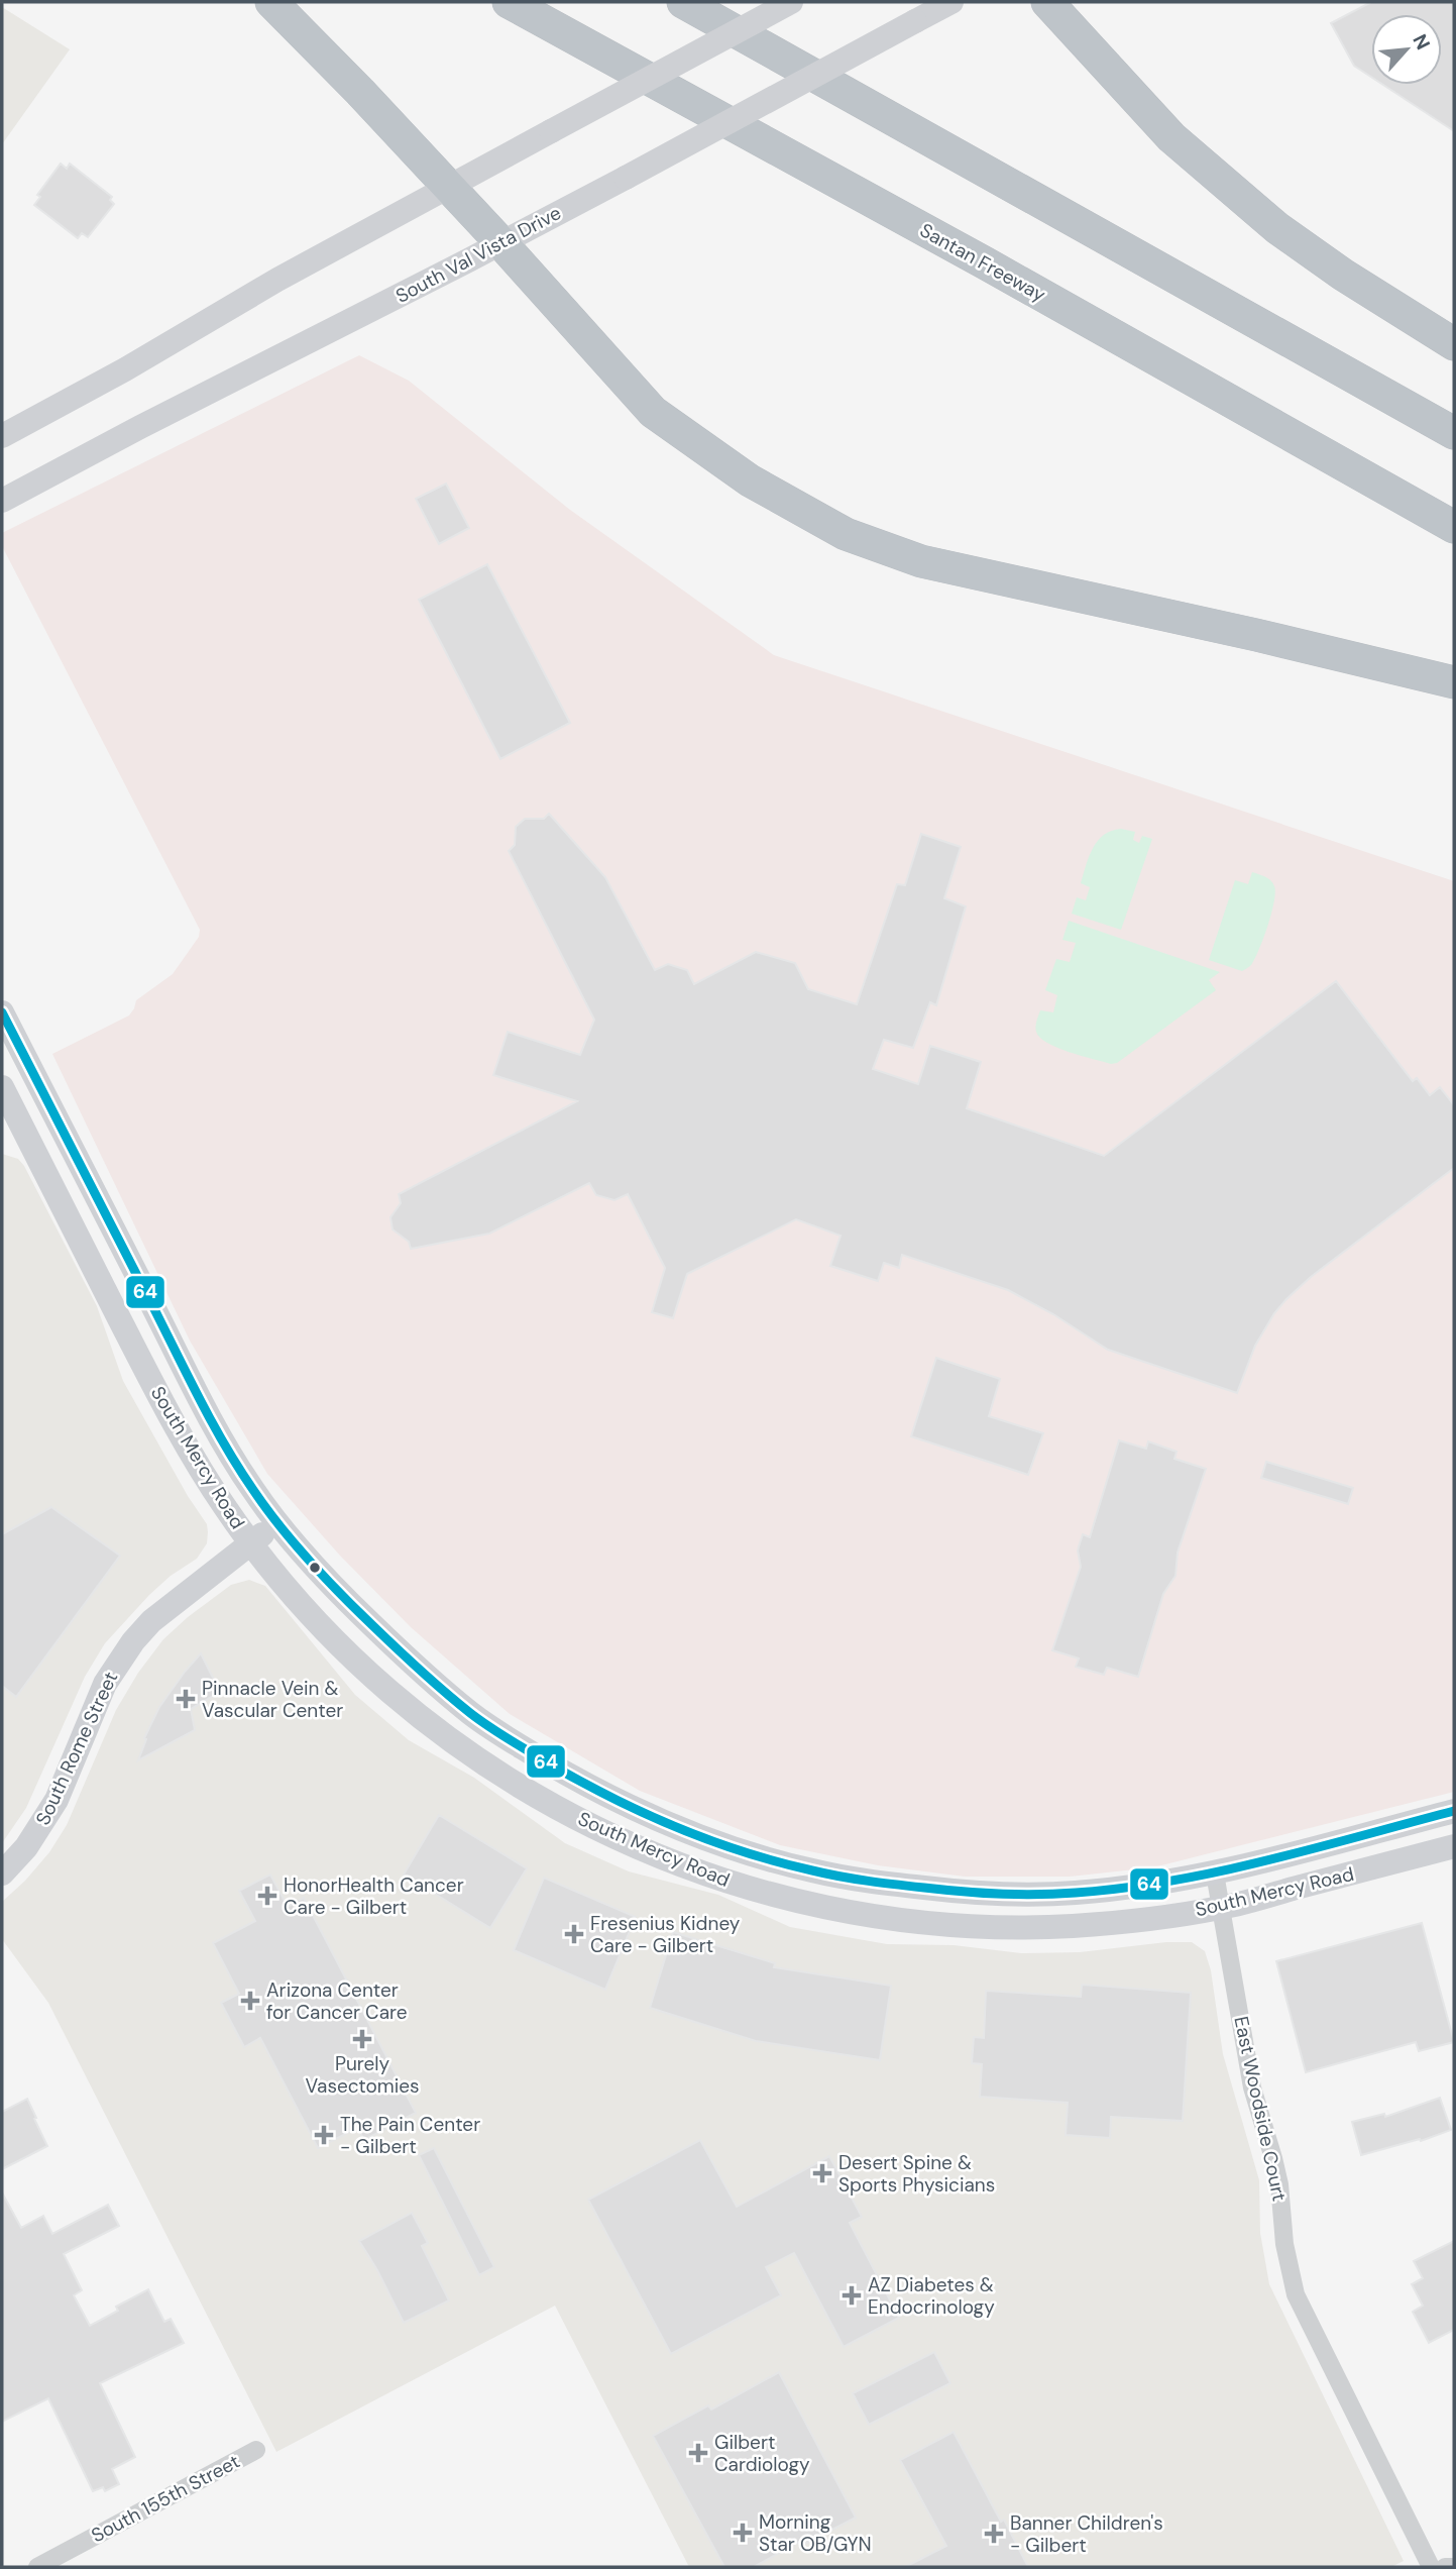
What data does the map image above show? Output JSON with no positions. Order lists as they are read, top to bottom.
{
  "streets": {
    "highway": ["Santan Freeway"],
    "main road": ["South Val Vista Drive", "South Mercy Road", "South Rome Street"],
    "street": ["East Woodside Court", "South 155th Street"]
  },
  "crossings": [
    ["South Mercy Road", "South Rome Street"],
    ["South Mercy Road", "East Woodside Court"]
  ],
  "places": {
    "health": [
      "Pinnacle Vein & Vascular Center",
      "HonorHealth Cancer Care - Gilbert",
      "Fresenius Kidney Care - Gilbert",
      "Arizona Center for Cancer Care",
      "Purely Vasectomies",
      "The Pain Center - Gilbert",
      "Desert Spine & Sports Physicians",
      "AZ Diabetes & Endocrinology",
      "Gilbert Cardiology",
      "Morning Star OB/GYN",
      "Banner Children's - Gilbert"
    ]
  },
  "lines": ["transit line 64"],
  "north": "top right"
}
